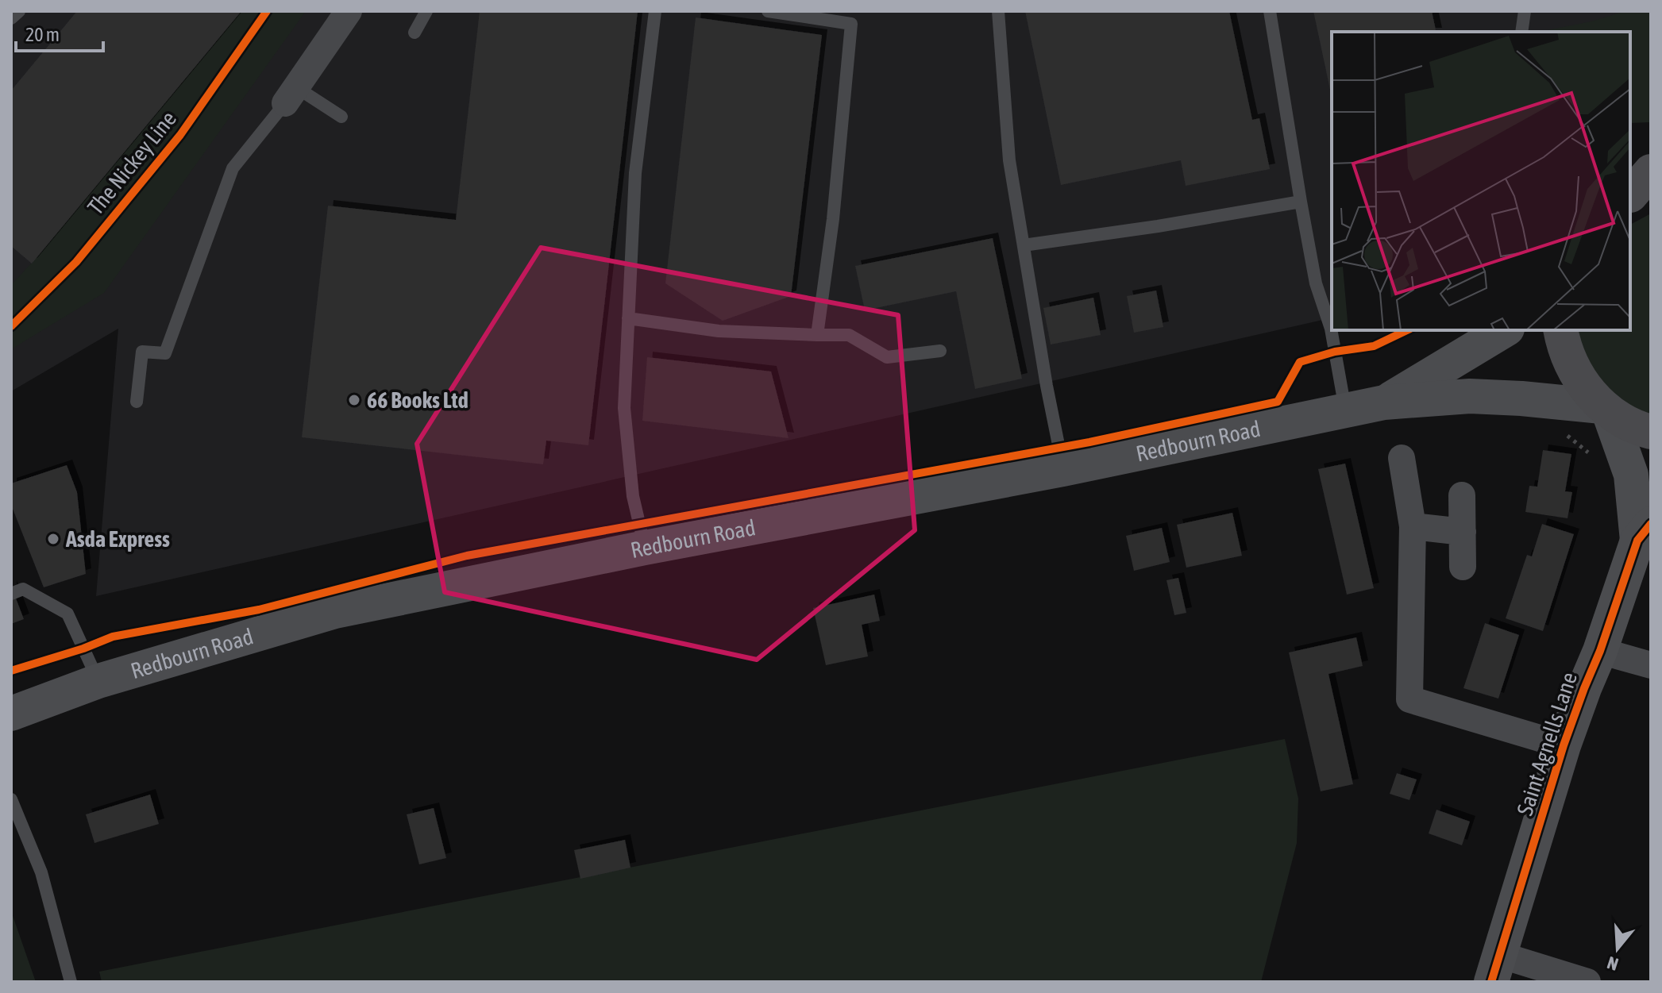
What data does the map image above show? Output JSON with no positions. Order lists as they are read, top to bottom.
{
  "streets": {
    "main road": ["Redbourn Road", "Saint Agnells Lane"],
    "cycle path": ["The Nickey Line"]
  },
  "crossings": [
    ["Redbourn Road", "Saint Agnells Lane"]
  ],
  "places": ["66 Books Ltd", "Asda Express"],
  "scale_bar": "20 m",
  "north": "bottom"
}
